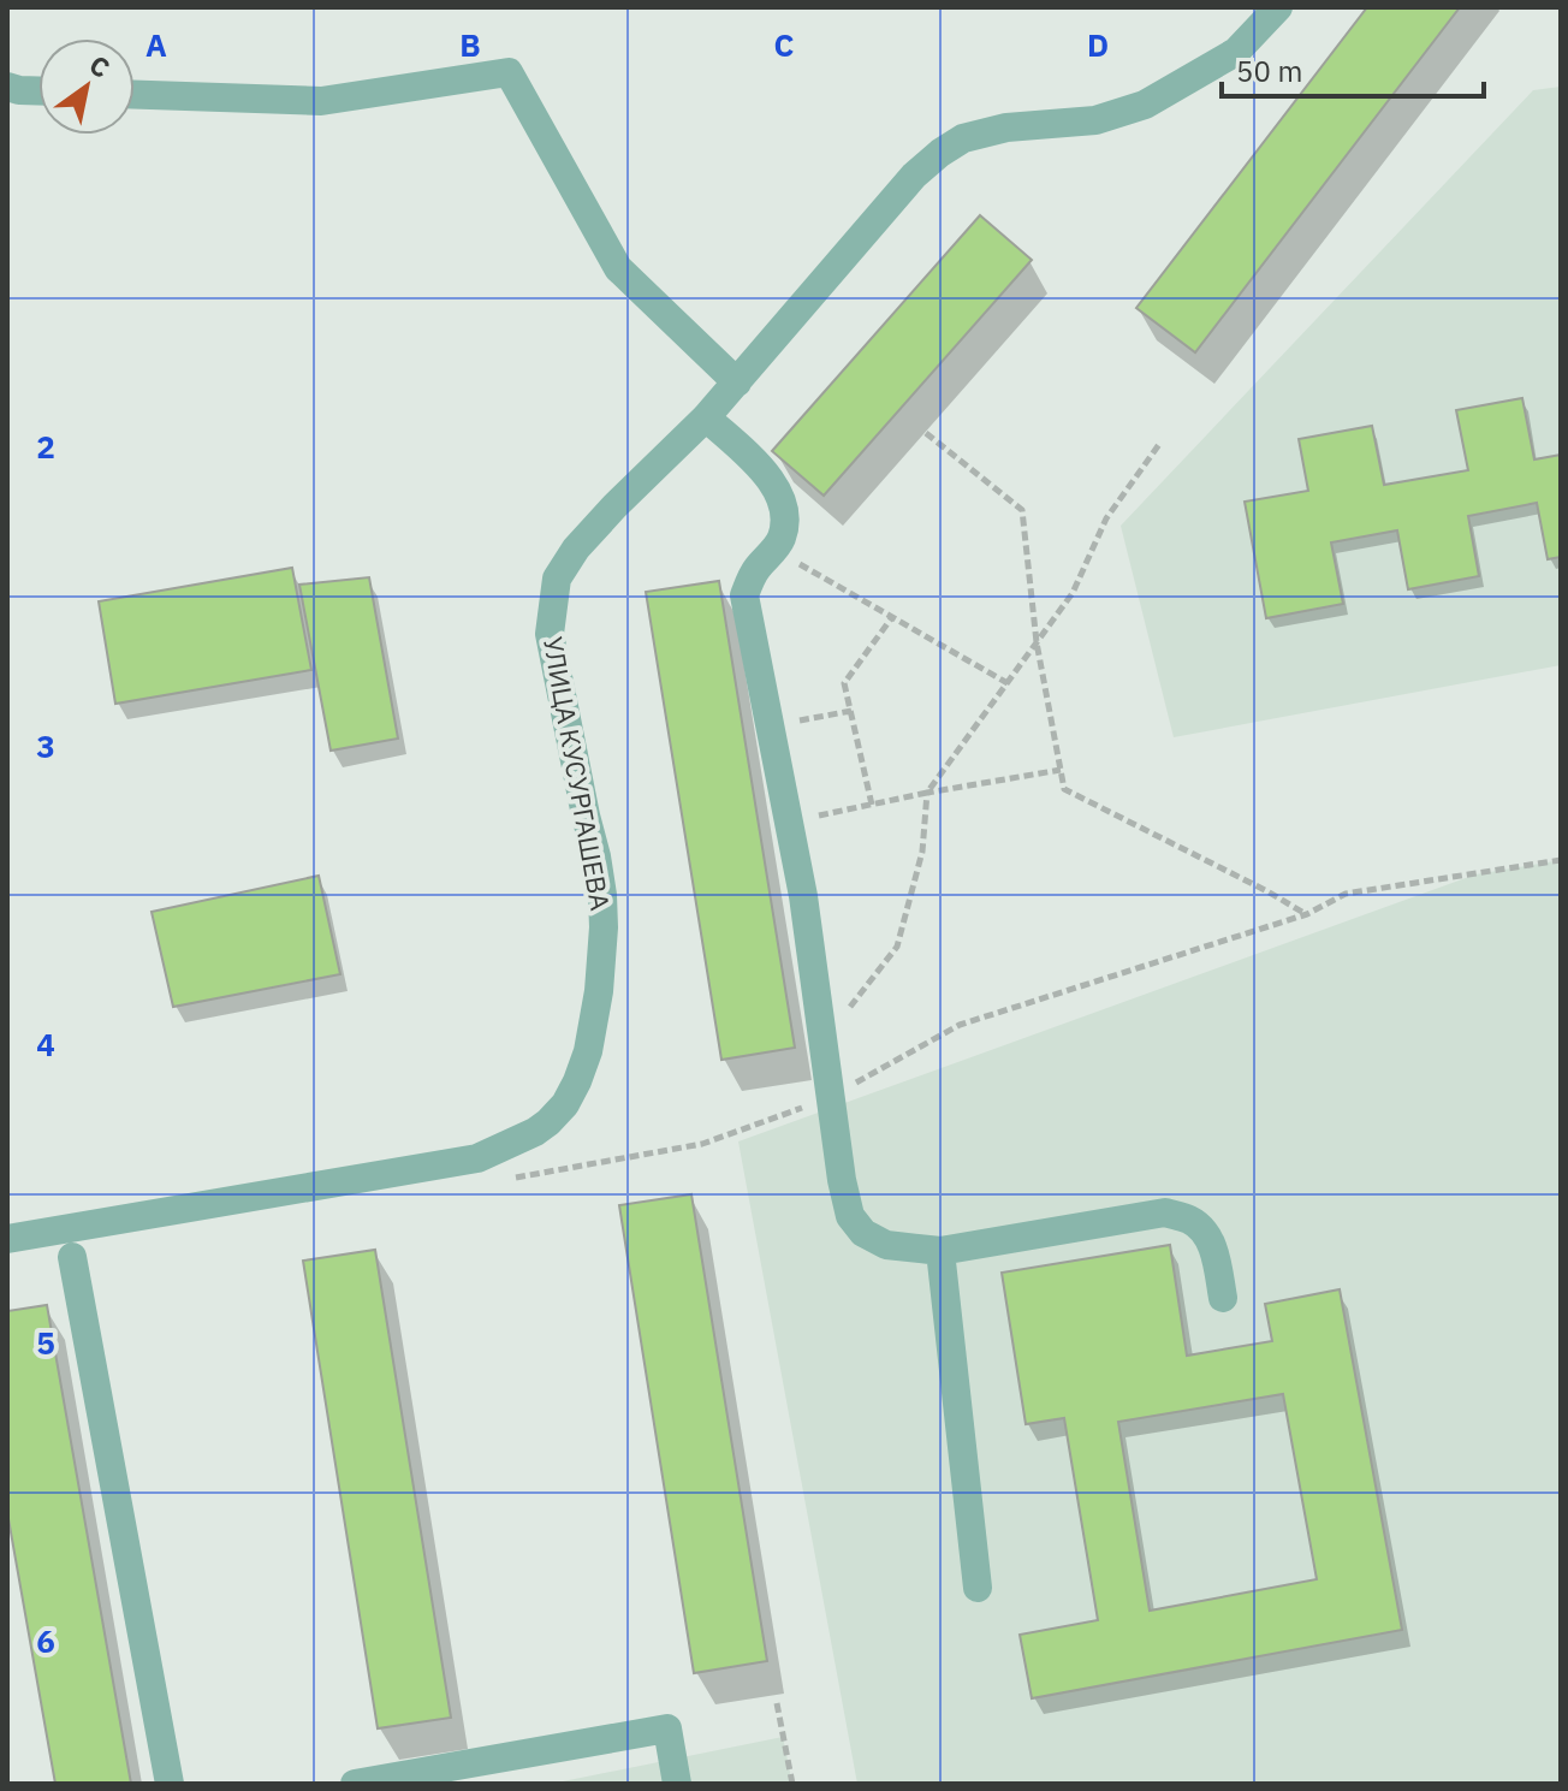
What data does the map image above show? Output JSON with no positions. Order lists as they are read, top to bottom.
{
  "streets": {
    "street": ["УЛИЦА КУСУРГАШЕВА"]
  },
  "scale_bar": "50 m",
  "north": "top right",
  "grid": {
    "columns": [
      "A",
      "B",
      "C",
      "D"
    ],
    "rows": [
      "2",
      "3",
      "4",
      "5",
      "6"
    ]
  }
}
